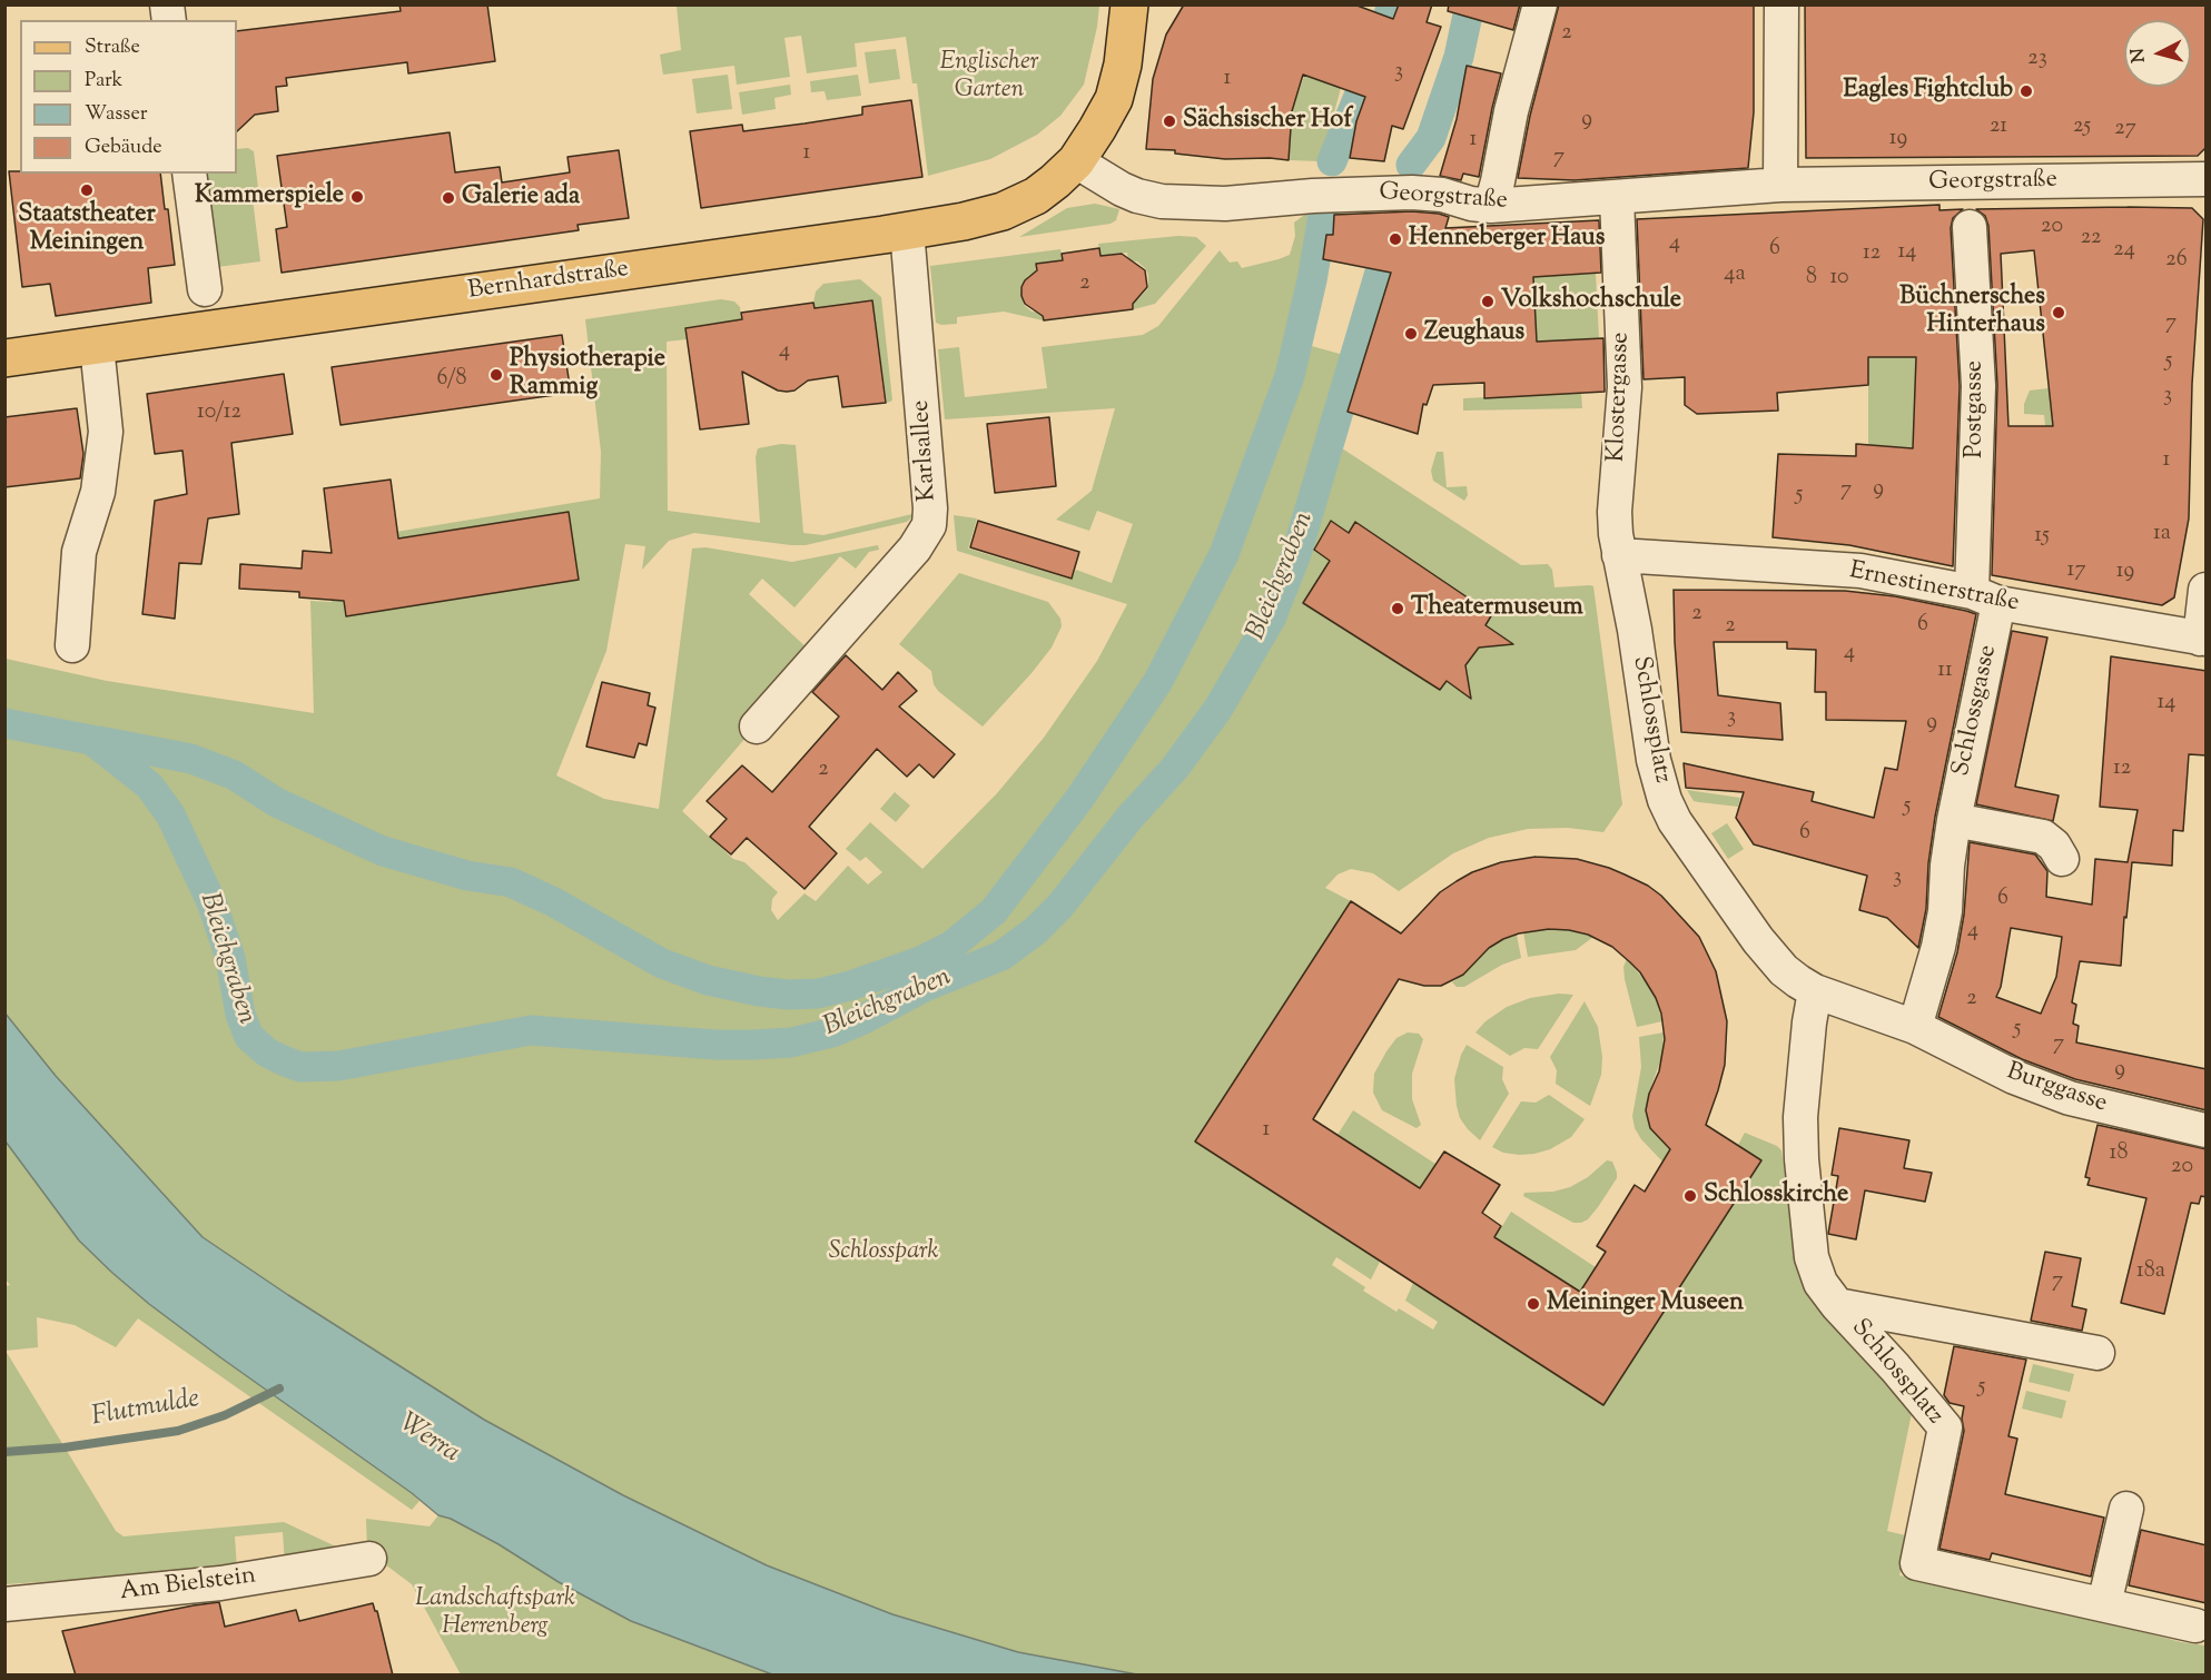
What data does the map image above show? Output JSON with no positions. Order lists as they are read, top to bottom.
{
  "streets": {
    "main road": ["Bernhardstraße"],
    "street": [
      "Georgstraße",
      "Klostergasse",
      "Postgasse",
      "Karlsallee",
      "Ernestinerstraße",
      "Schlossgasse",
      "Schlossplatz",
      "Burggasse",
      "Am Bielstein"
    ]
  },
  "crossings": [
    ["Georgstraße", "Bernhardstraße"],
    ["Georgstraße", "Klostergasse"],
    ["Bernhardstraße", "Karlsallee"],
    ["Klostergasse", "Ernestinerstraße"],
    ["Klostergasse", "Schlossplatz"],
    ["Postgasse", "Ernestinerstraße"],
    ["Postgasse", "Schlossgasse"],
    ["Ernestinerstraße", "Schlossgasse"],
    ["Ernestinerstraße", "Schlossplatz"],
    ["Schlossgasse", "Schlossplatz"],
    ["Schlossgasse", "Burggasse"],
    ["Schlossplatz", "Burggasse"]
  ],
  "water": ["Bleichgraben", "Flutmulde", "Werra"],
  "parks": ["Englischer Garten", "Schlosspark", "Landschaftspark Herrenberg"],
  "places": [
    "Eagles Fightclub",
    "Sächsischer Hof",
    "Staatstheater Meiningen",
    "Kammerspiele",
    "Galerie ada",
    "Henneberger Haus",
    "Volkshochschule",
    "Büchnersches Hinterhaus",
    "Zeughaus",
    "Physiotherapie Rammig",
    "Theatermuseum",
    "Schlosskirche",
    "Meininger Museen"
  ],
  "house_numbers": [
    "2",
    "23",
    "3",
    "1",
    "9",
    "21",
    "25",
    "27",
    "19",
    "1",
    "1",
    "7",
    "20",
    "22",
    "4",
    "6",
    "24",
    "14",
    "12",
    "26",
    "4a",
    "8",
    "10",
    "2",
    "7",
    "4",
    "5",
    "6/8",
    "3",
    "10/12",
    "1",
    "9",
    "7",
    "5",
    "1a",
    "15",
    "17",
    "19",
    "2",
    "6",
    "2",
    "4",
    "11",
    "14",
    "3",
    "9",
    "12",
    "2",
    "5",
    "6",
    "3",
    "6",
    "4",
    "2",
    "5",
    "7",
    "9",
    "1",
    "18",
    "20",
    "18a",
    "7",
    "5"
  ],
  "legend": [
    "Straße",
    "Park",
    "Wasser",
    "Gebäude"
  ],
  "north": "left"
}
